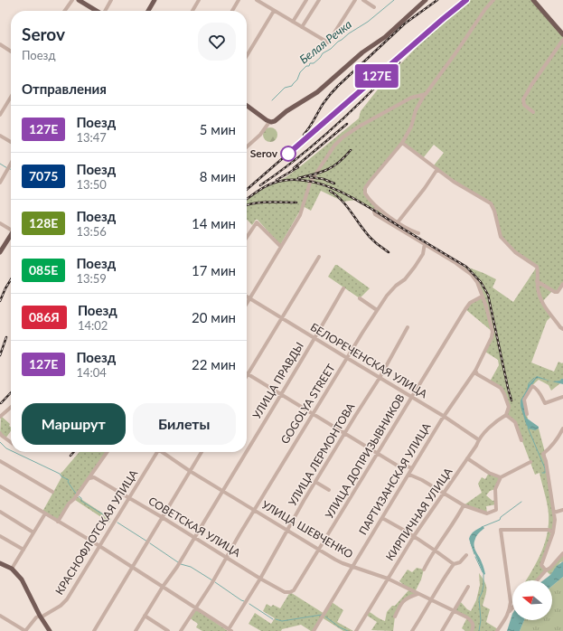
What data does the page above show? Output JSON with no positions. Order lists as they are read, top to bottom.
{
  "streets": {
    "street": [
      "БЕЛОРЕЧЕНСКАЯ УЛИЦА",
      "УЛИЦА ПРАВДЫ",
      "GOGOLYA STREET",
      "УЛИЦА ЛЕРМОНТОВА",
      "УЛИЦА ДОПРИЗЫВНИКОВ",
      "ПАРТИЗАНСКАЯ УЛИЦА",
      "КИРПИЧНАЯ УЛИЦА",
      "СОВЕТСКАЯ УЛИЦА",
      "УЛИЦА ШЕВЧЕНКО",
      "КРАСНОФЛОТСКАЯ УЛИЦА"
    ]
  },
  "crossings": [
    ["БЕЛОРЕЧЕНСКАЯ УЛИЦА", "УЛИЦА ПРАВДЫ"],
    ["БЕЛОРЕЧЕНСКАЯ УЛИЦА", "GOGOLYA STREET"],
    ["БЕЛОРЕЧЕНСКАЯ УЛИЦА", "УЛИЦА ЛЕРМОНТОВА"],
    ["БЕЛОРЕЧЕНСКАЯ УЛИЦА", "УЛИЦА ДОПРИЗЫВНИКОВ"],
    ["БЕЛОРЕЧЕНСКАЯ УЛИЦА", "ПАРТИЗАНСКАЯ УЛИЦА"],
    ["БЕЛОРЕЧЕНСКАЯ УЛИЦА", "КИРПИЧНАЯ УЛИЦА"],
    ["УЛИЦА ПРАВДЫ", "СОВЕТСКАЯ УЛИЦА"],
    ["УЛИЦА ПРАВДЫ", "УЛИЦА ШЕВЧЕНКО"],
    ["GOGOLYA STREET", "СОВЕТСКАЯ УЛИЦА"],
    ["GOGOLYA STREET", "УЛИЦА ШЕВЧЕНКО"],
    ["УЛИЦА ЛЕРМОНТОВА", "СОВЕТСКАЯ УЛИЦА"],
    ["УЛИЦА ЛЕРМОНТОВА", "УЛИЦА ШЕВЧЕНКО"],
    ["УЛИЦА ДОПРИЗЫВНИКОВ", "ПАРТИЗАНСКАЯ УЛИЦА"],
    ["УЛИЦА ДОПРИЗЫВНИКОВ", "СОВЕТСКАЯ УЛИЦА"],
    ["УЛИЦА ДОПРИЗЫВНИКОВ", "УЛИЦА ШЕВЧЕНКО"],
    ["ПАРТИЗАНСКАЯ УЛИЦА", "УЛИЦА ШЕВЧЕНКО"],
    ["КИРПИЧНАЯ УЛИЦА", "УЛИЦА ШЕВЧЕНКО"],
    ["СОВЕТСКАЯ УЛИЦА", "КРАСНОФЛОТСКАЯ УЛИЦА"]
  ],
  "water": ["Белая Речка"],
  "places": ["Serov"],
  "north": "left",
  "page": {
    "on_map": "127Е",
    "heading": [
      ["Serov", "Поезд"],
      "Отправления"
    ],
    "list": [
      {
        "mark": "127Е",
        "name": "Поезд",
        "note": "13:47",
        "value": "5 мин"
      },
      {
        "mark": "7075",
        "name": "Поезд",
        "note": "13:50",
        "value": "8 мин"
      },
      {
        "mark": "128Е",
        "name": "Поезд",
        "note": "13:56",
        "value": "14 мин"
      },
      {
        "mark": "085Е",
        "name": "Поезд",
        "note": "13:59",
        "value": "17 мин"
      },
      {
        "mark": "086Я",
        "name": "Поезд",
        "note": "14:02",
        "value": "20 мин"
      },
      {
        "mark": "127Е",
        "name": "Поезд",
        "note": "14:04",
        "value": "22 мин"
      }
    ],
    "buttons": ["Маршрут", "Билеты"]
  }
}
